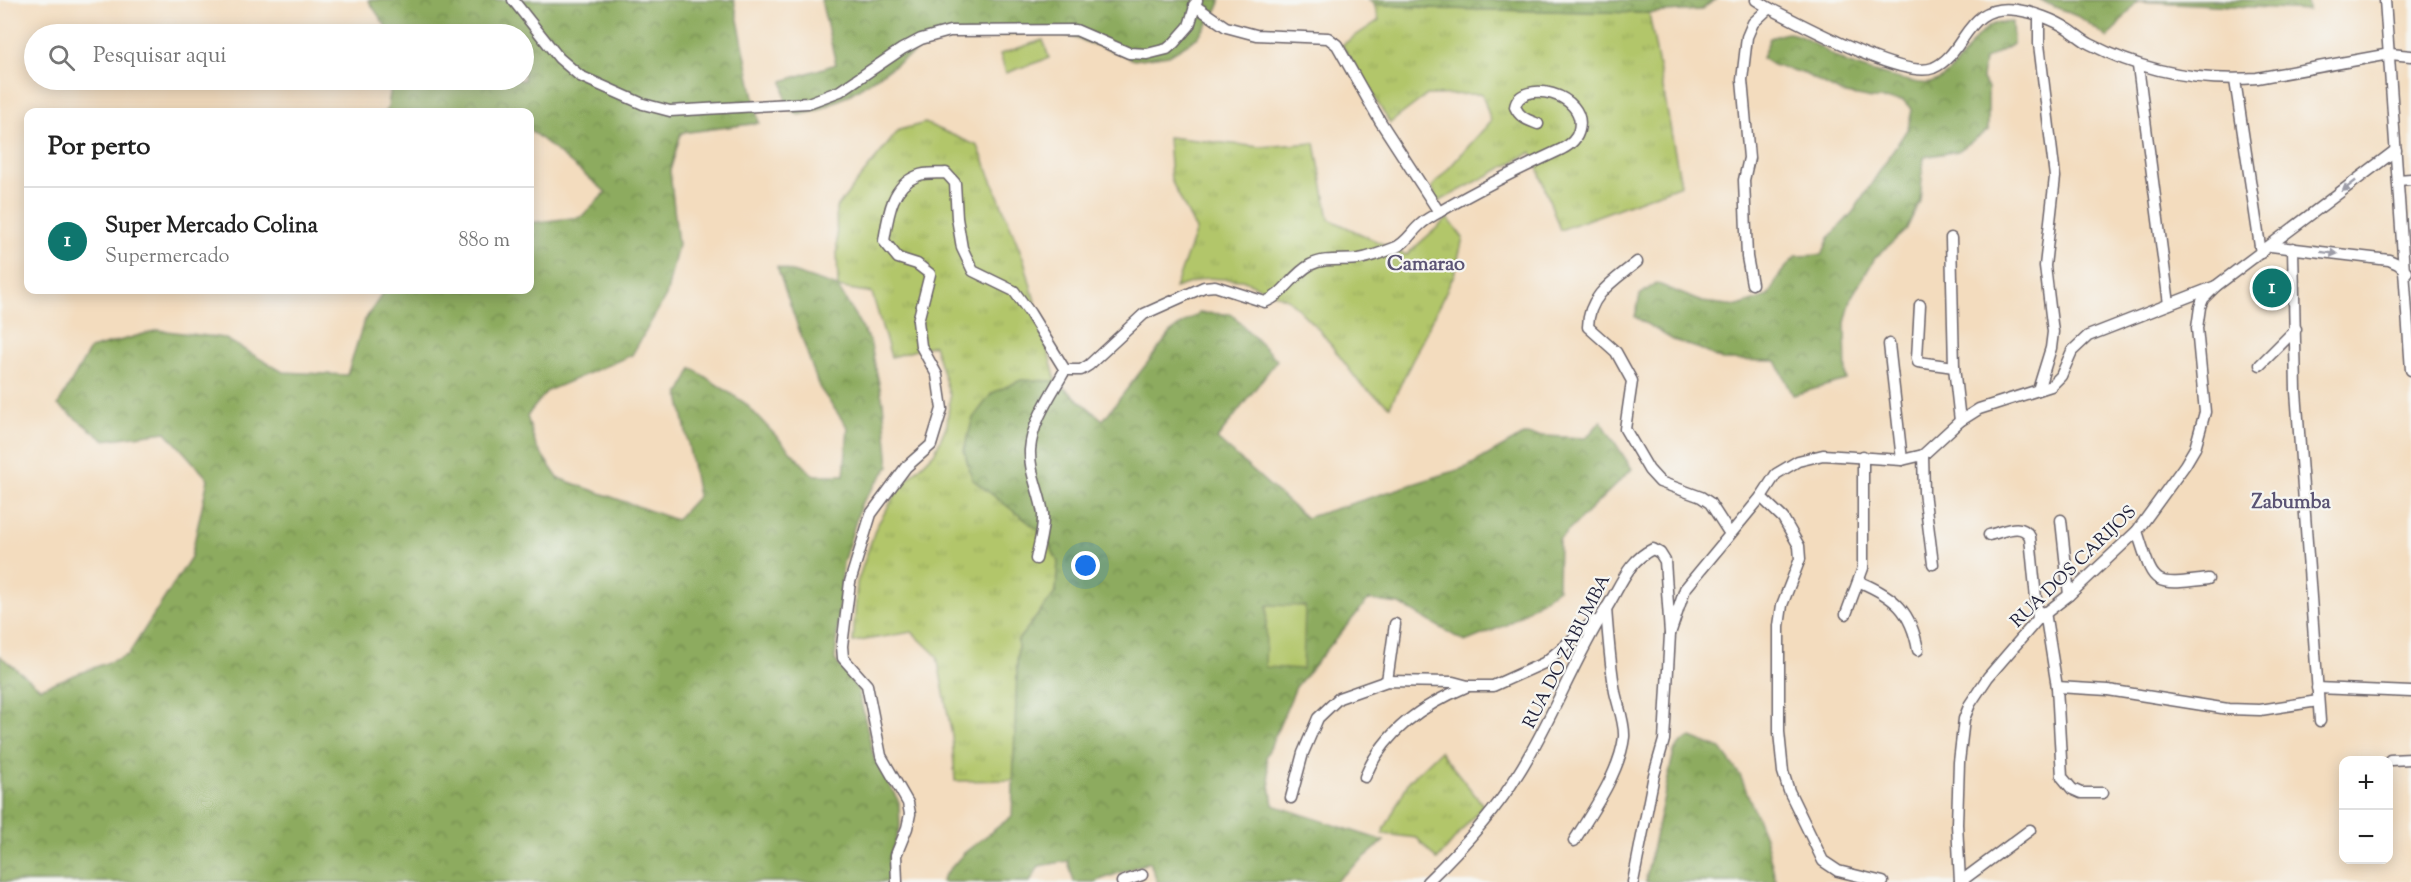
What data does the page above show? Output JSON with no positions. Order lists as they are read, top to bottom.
{
  "streets": {
    "street": ["RUA DOS CARIJOS", "RUA DO ZABUMBA"]
  },
  "districts": ["Camarao", "Zabumba"],
  "page": {
    "search": "Pesquisar aqui",
    "heading": "Por perto",
    "list": [
      {
        "mark": "1",
        "name": "Super Mercado Colina",
        "note": "Supermercado",
        "value": "880 m"
      }
    ],
    "pins": "1",
    "map_buttons": ["+", "−"]
  }
}
